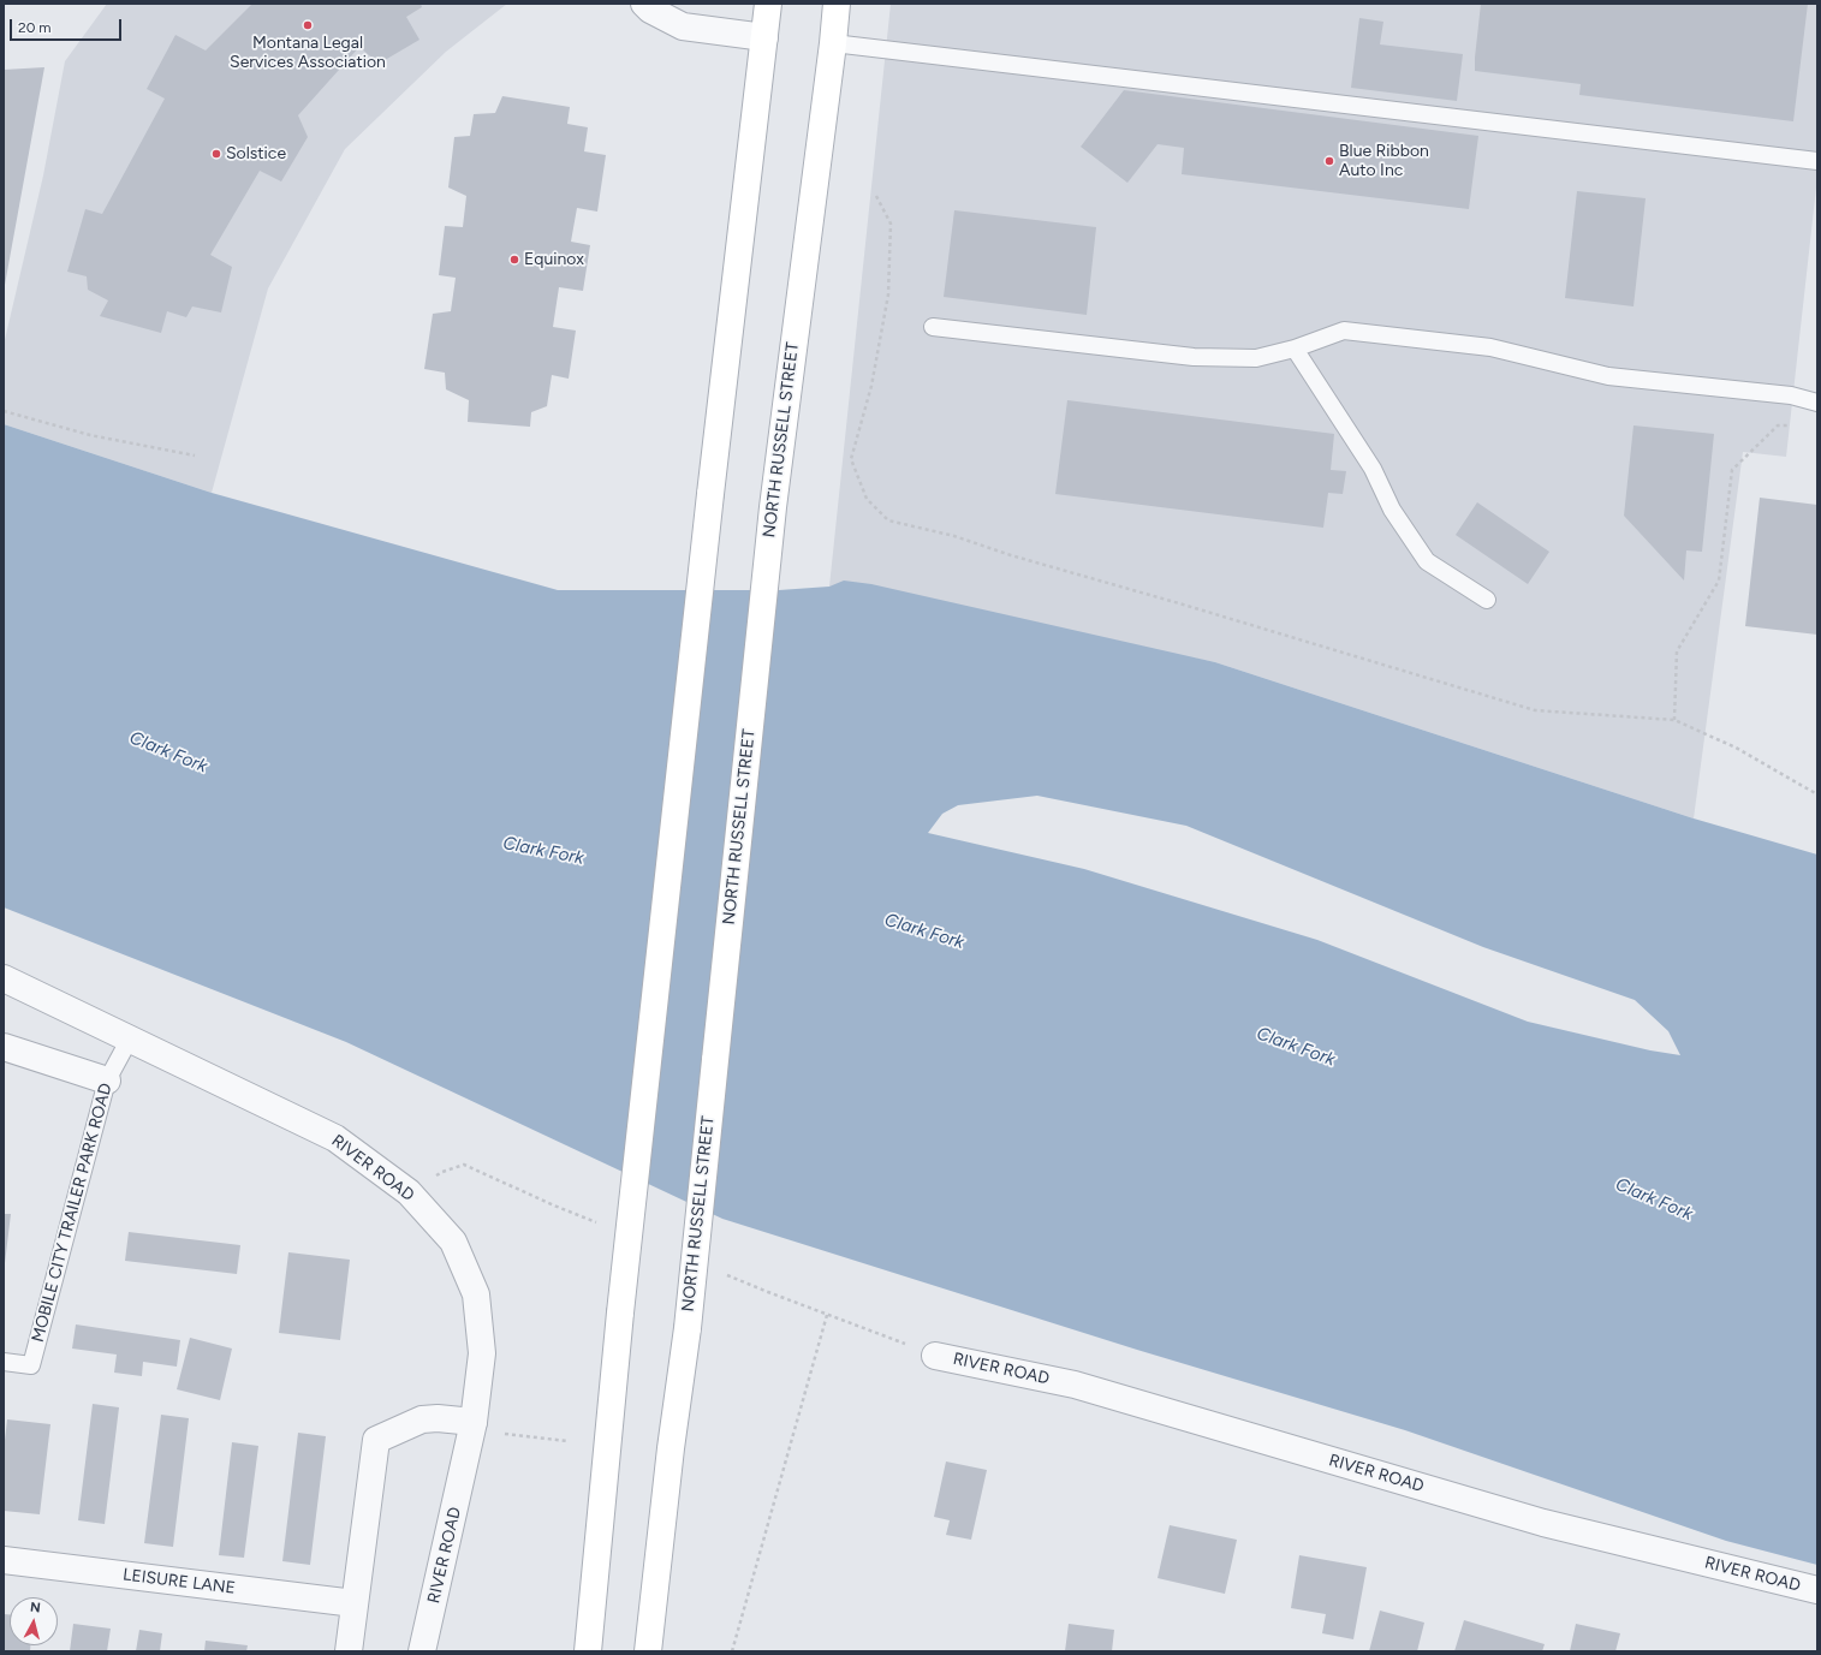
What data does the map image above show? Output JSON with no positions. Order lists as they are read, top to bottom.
{
  "streets": {
    "main road": ["NORTH RUSSELL STREET"],
    "street": ["RIVER ROAD", "LEISURE LANE"],
    "lane": ["MOBILE CITY TRAILER PARK ROAD"]
  },
  "crossings": [
    ["RIVER ROAD", "MOBILE CITY TRAILER PARK ROAD"]
  ],
  "water": ["Clark Fork"],
  "places": [
    "Montana Legal Services Association",
    "Solstice",
    "Blue Ribbon Auto Inc",
    "Equinox"
  ],
  "scale_bar": "20 m",
  "north": "top"
}
